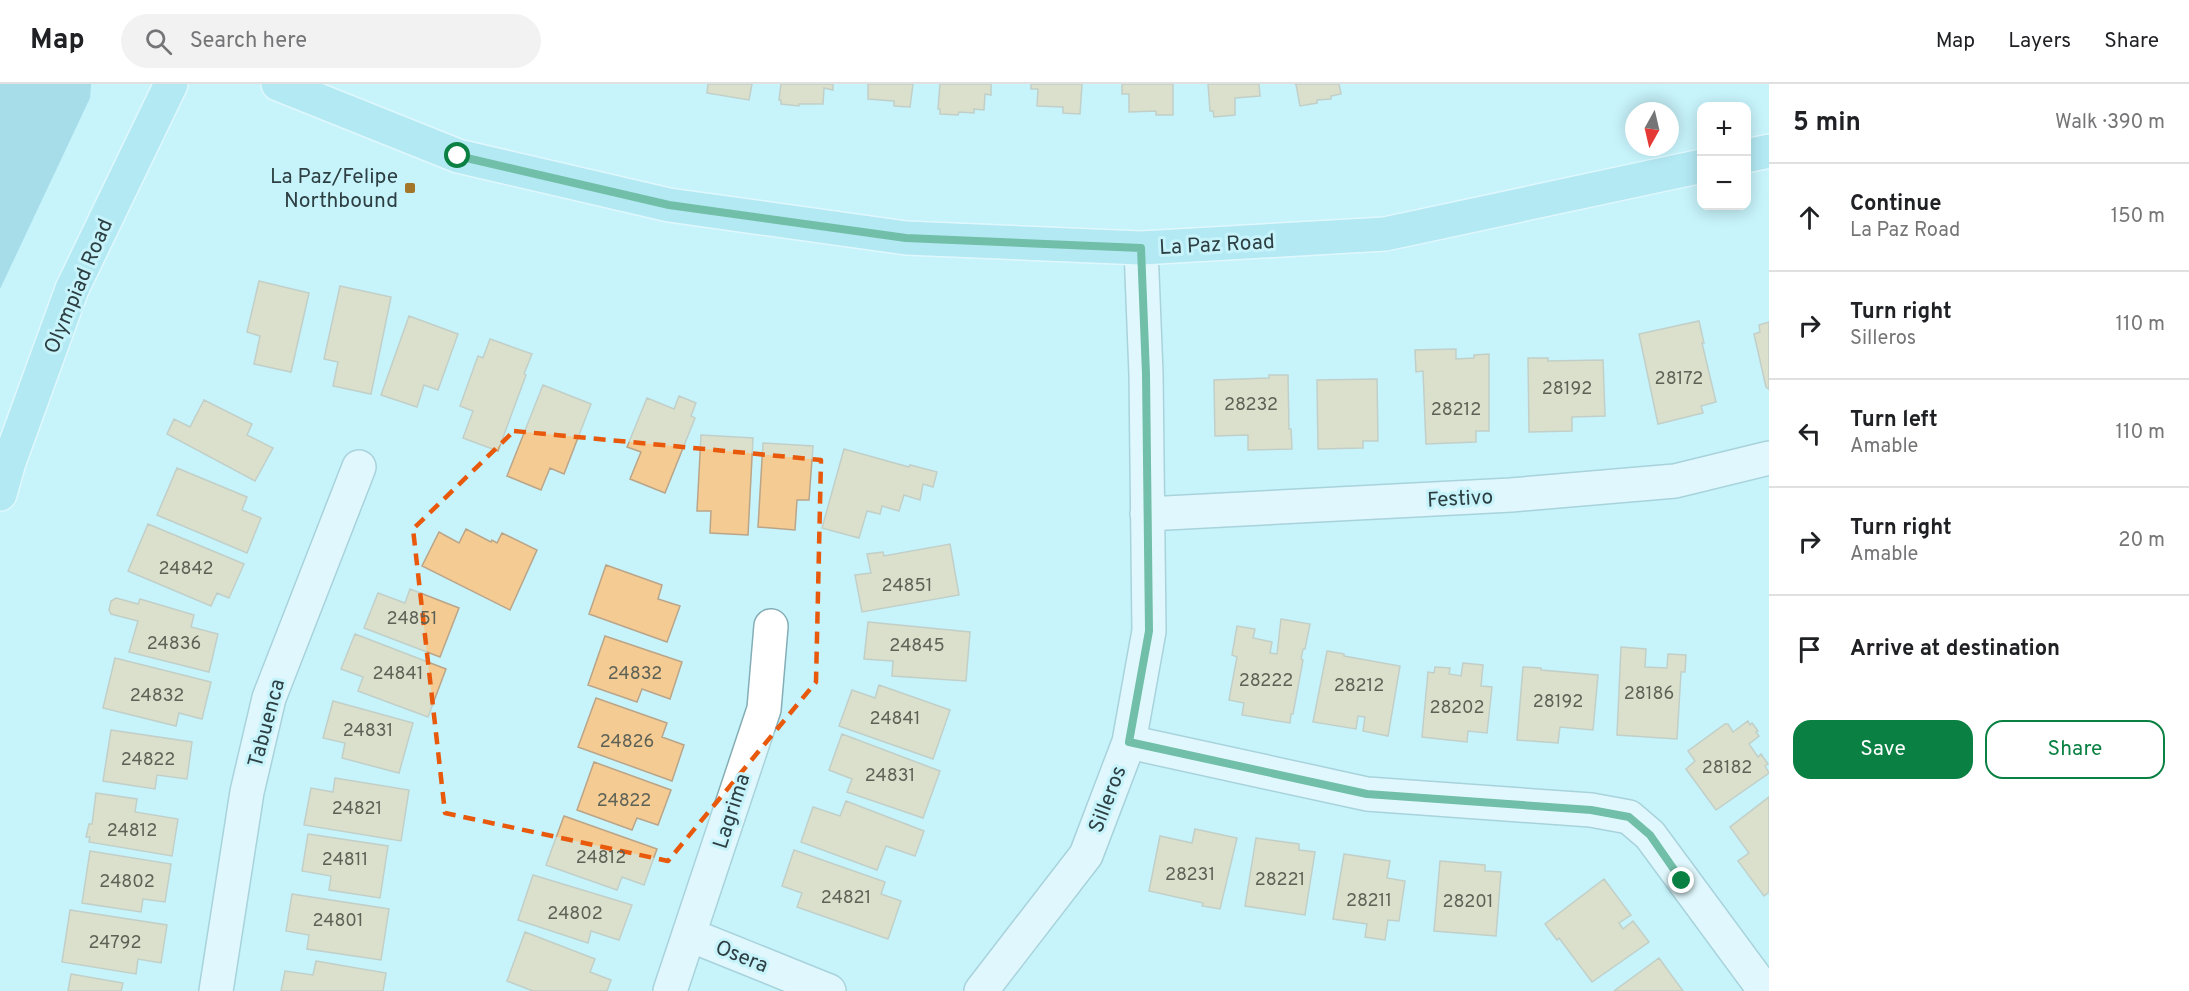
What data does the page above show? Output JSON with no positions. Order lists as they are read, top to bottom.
{
  "streets": {
    "main road": ["La Paz Road", "Olympiad Road"],
    "street": [
      "Festivo",
      "Tabuenca",
      "Silleros",
      "Lagrima",
      "Osera"
    ]
  },
  "crossings": [
    ["La Paz Road", "Silleros"],
    ["Festivo", "Silleros"],
    ["Lagrima", "Osera"]
  ],
  "places": {
    "transit": ["La Paz/Felipe Northbound"]
  },
  "house_numbers": [
    "28172",
    "28192",
    "28232",
    "28212",
    "24842",
    "24851",
    "24851",
    "24836",
    "24845",
    "24841",
    "24832",
    "28222",
    "28212",
    "28186",
    "24832",
    "28192",
    "28202",
    "24841",
    "24831",
    "24826",
    "24822",
    "28182",
    "24831",
    "24822",
    "24821",
    "24812",
    "24812",
    "24811",
    "28231",
    "28221",
    "24802",
    "24821",
    "28211",
    "28201",
    "24802",
    "24801",
    "24792"
  ],
  "north": "bottom",
  "page": {
    "header": "Map",
    "search": "Search here",
    "nav": ["Map", "Layers", "Share"],
    "heading": ["5 min", "Walk · 390 m"],
    "map_buttons": ["+", "−"],
    "list": [
      ["Continue", "La Paz Road", "150 m"],
      ["Turn right", "Silleros", "110 m"],
      ["Turn left", "Amable", "110 m"],
      ["Turn right", "Amable", "20 m"],
      "Arrive at destination"
    ],
    "buttons": ["Save", "Share"]
  }
}
